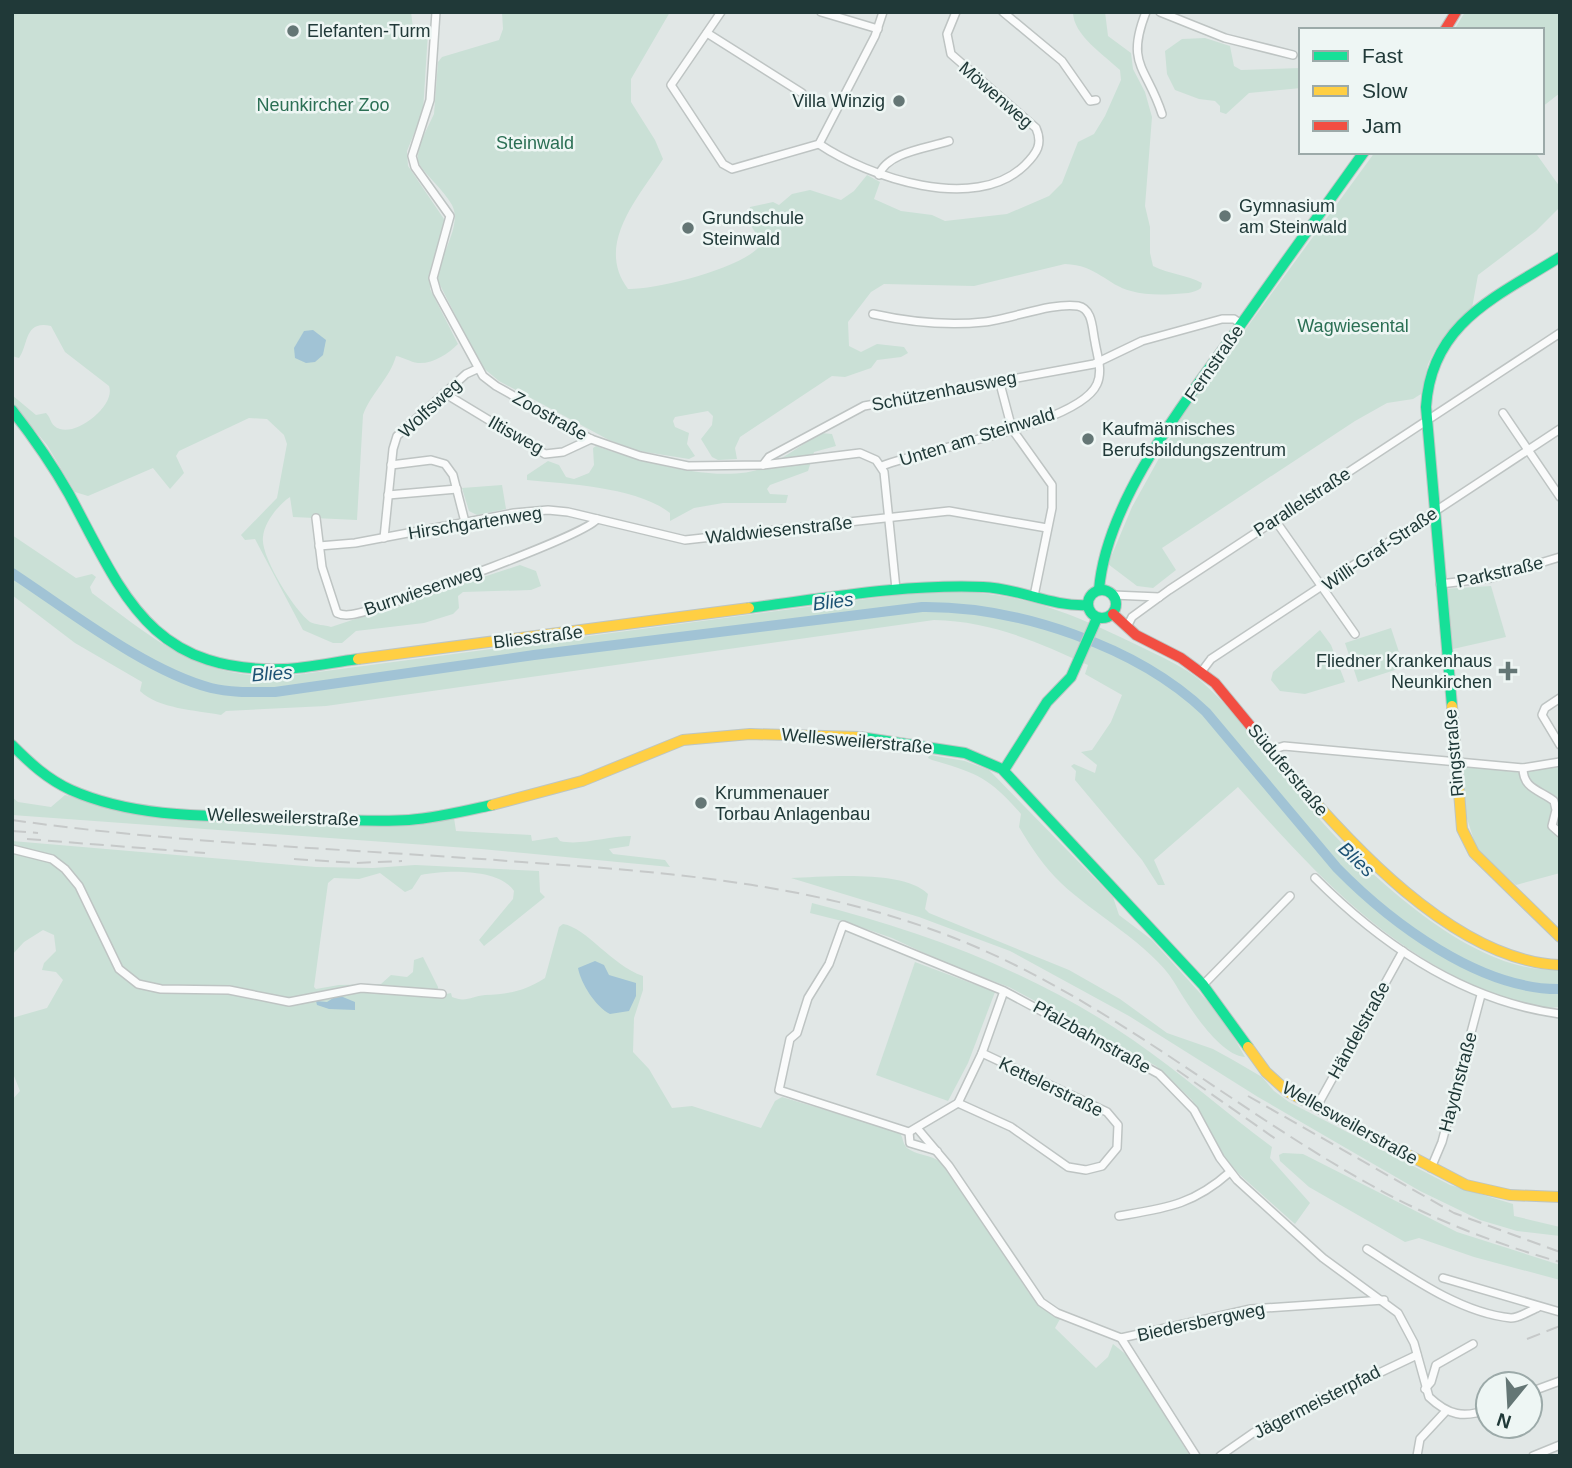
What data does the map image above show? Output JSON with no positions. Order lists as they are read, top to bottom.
{
  "streets": {
    "street": [
      "Möwenweg",
      "Fernstraße",
      "Schützenhausweg",
      "Wolfsweg",
      "Zoostraße",
      "Iltisweg",
      "Unten am Steinwald",
      "Parallelstraße",
      "Hirschgartenweg",
      "Waldwiesenstraße",
      "Willi-Graf-Straße",
      "Parkstraße",
      "Burrwiesenweg",
      "Bliesstraße",
      "Wellesweilerstraße",
      "Ringstraße",
      "Süduferstraße",
      "Händelstraße",
      "Pfalzbahnstraße",
      "Haydnstraße",
      "Kettelerstraße",
      "Biedersbergweg",
      "Jägermeisterpfad"
    ]
  },
  "crossings": [
    ["Fernstraße", "Bliesstraße"],
    ["Schützenhausweg", "Zoostraße"],
    ["Schützenhausweg", "Unten am Steinwald"],
    ["Wolfsweg", "Zoostraße"],
    ["Wolfsweg", "Iltisweg"],
    ["Wolfsweg", "Hirschgartenweg"],
    ["Zoostraße", "Iltisweg"],
    ["Zoostraße", "Unten am Steinwald"],
    ["Parallelstraße", "Ringstraße"],
    ["Hirschgartenweg", "Waldwiesenstraße"],
    ["Hirschgartenweg", "Burrwiesenweg"],
    ["Willi-Graf-Straße", "Ringstraße"],
    ["Willi-Graf-Straße", "Süduferstraße"],
    ["Parkstraße", "Ringstraße"],
    ["Wellesweilerstraße", "Händelstraße"],
    ["Wellesweilerstraße", "Haydnstraße"],
    ["Pfalzbahnstraße", "Biedersbergweg"],
    ["Pfalzbahnstraße", "Jägermeisterpfad"]
  ],
  "water": ["Blies"],
  "parks": ["Neunkircher Zoo", "Steinwald", "Wagwiesental"],
  "places": {
    "other": [
      "Elefanten-Turm",
      "Villa Winzig",
      "Gymnasium am Steinwald",
      "Grundschule Steinwald",
      "Kaufmännisches Berufsbildungszentrum",
      "Krummenauer Torbau Anlagenbau"
    ],
    "health": ["Fliedner Krankenhaus Neunkirchen"]
  },
  "legend": ["Fast", "Slow", "Jam"],
  "north": "bottom"
}
